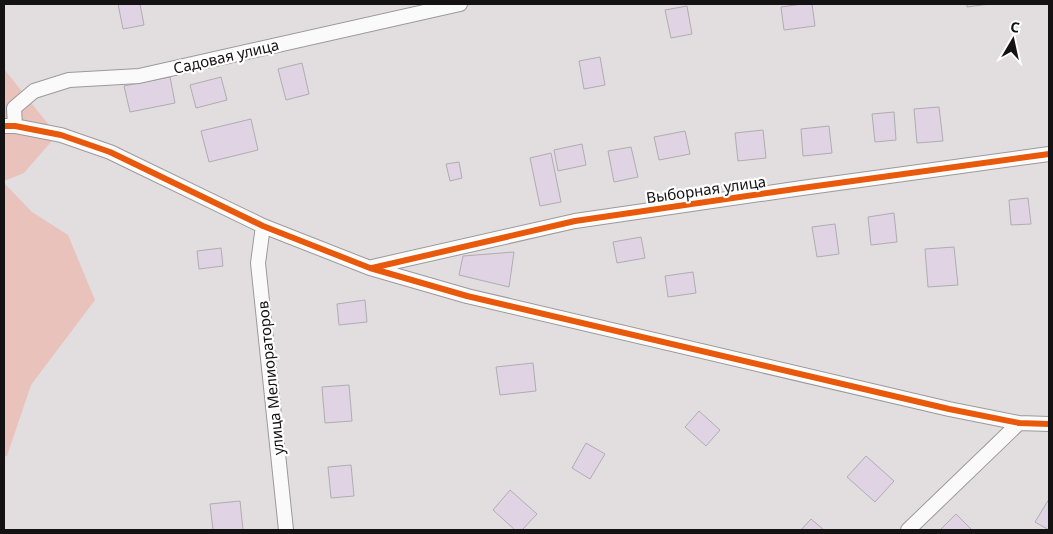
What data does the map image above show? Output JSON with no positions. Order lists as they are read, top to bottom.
{
  "streets": {
    "street": ["Садовая улица", "Выборная улица", "улица Мелиораторов"]
  },
  "north": "top"
}
